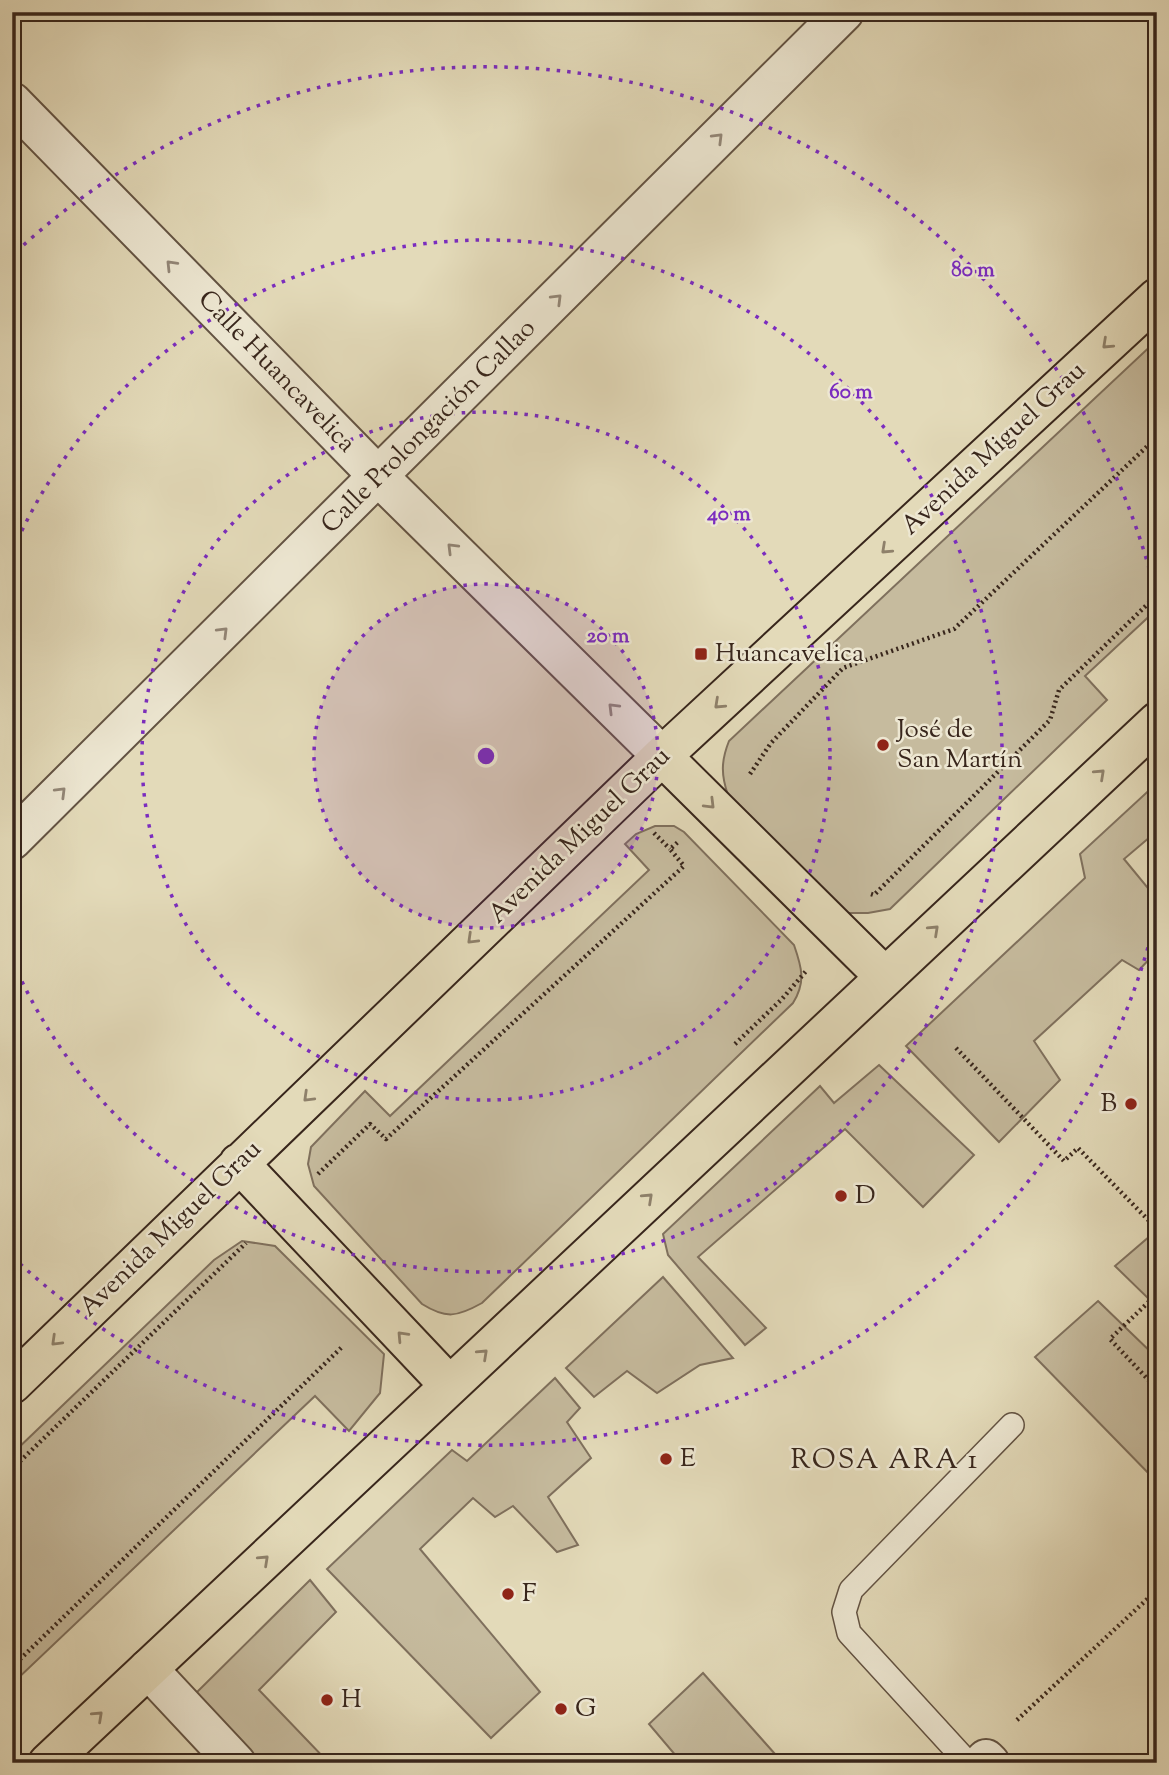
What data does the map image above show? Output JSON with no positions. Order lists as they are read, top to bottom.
{
  "streets": {
    "main road": ["Avenida Miguel Grau"],
    "street": ["Calle Huancavelica", "Calle Prolongación Callao"]
  },
  "crossings": [
    ["Calle Huancavelica", "Calle Prolongación Callao"],
    ["Calle Huancavelica", "Avenida Miguel Grau"]
  ],
  "one_way": ["Calle Huancavelica", "Calle Prolongación Callao"],
  "districts": ["ROSA ARA 1"],
  "places": {
    "transit": ["Huancavelica"],
    "other": [
      "José de San Martín",
      "B",
      "D",
      "E",
      "F",
      "H",
      "G"
    ]
  },
  "rings": [
    "80 m",
    "60 m",
    "40 m",
    "20 m"
  ]
}
